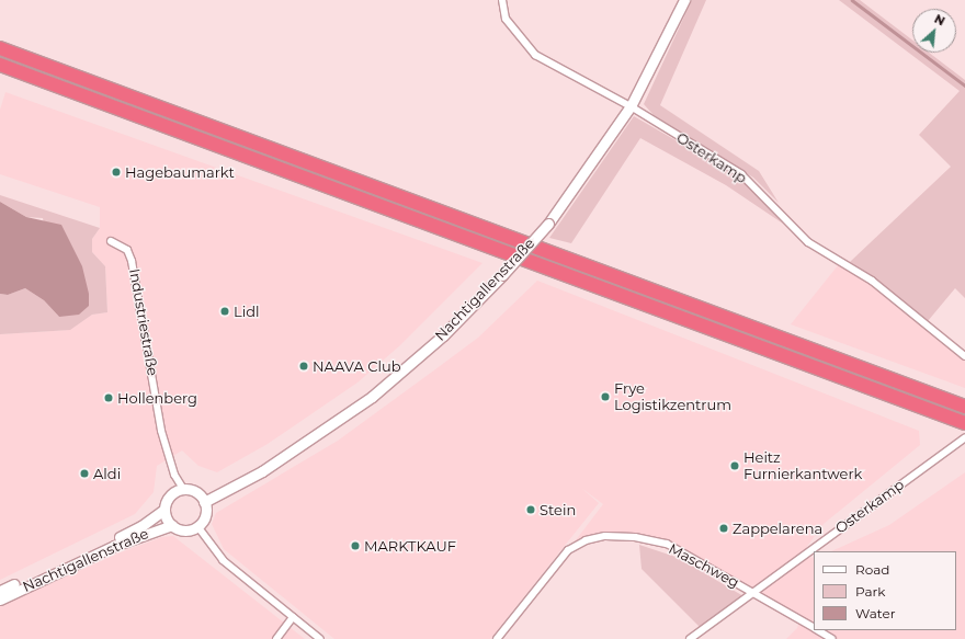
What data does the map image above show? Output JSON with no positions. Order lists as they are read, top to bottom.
{
  "streets": {
    "main road": ["Nachtigallenstraße"],
    "street": ["Osterkamp", "Industriestraße", "Maschweg"]
  },
  "crossings": [
    ["Osterkamp", "Nachtigallenstraße"],
    ["Osterkamp", "Maschweg"],
    ["Nachtigallenstraße", "Industriestraße"]
  ],
  "places": [
    "Hagebaumarkt",
    "Lidl",
    "NAAVA Club",
    "Frye Logistikzentrum",
    "Hollenberg",
    "Heitz Furnierkantwerk",
    "Aldi",
    "Stein",
    "Zappelarena",
    "MARKTKAUF"
  ],
  "legend": ["Road", "Park", "Water"],
  "north": "top right"
}
